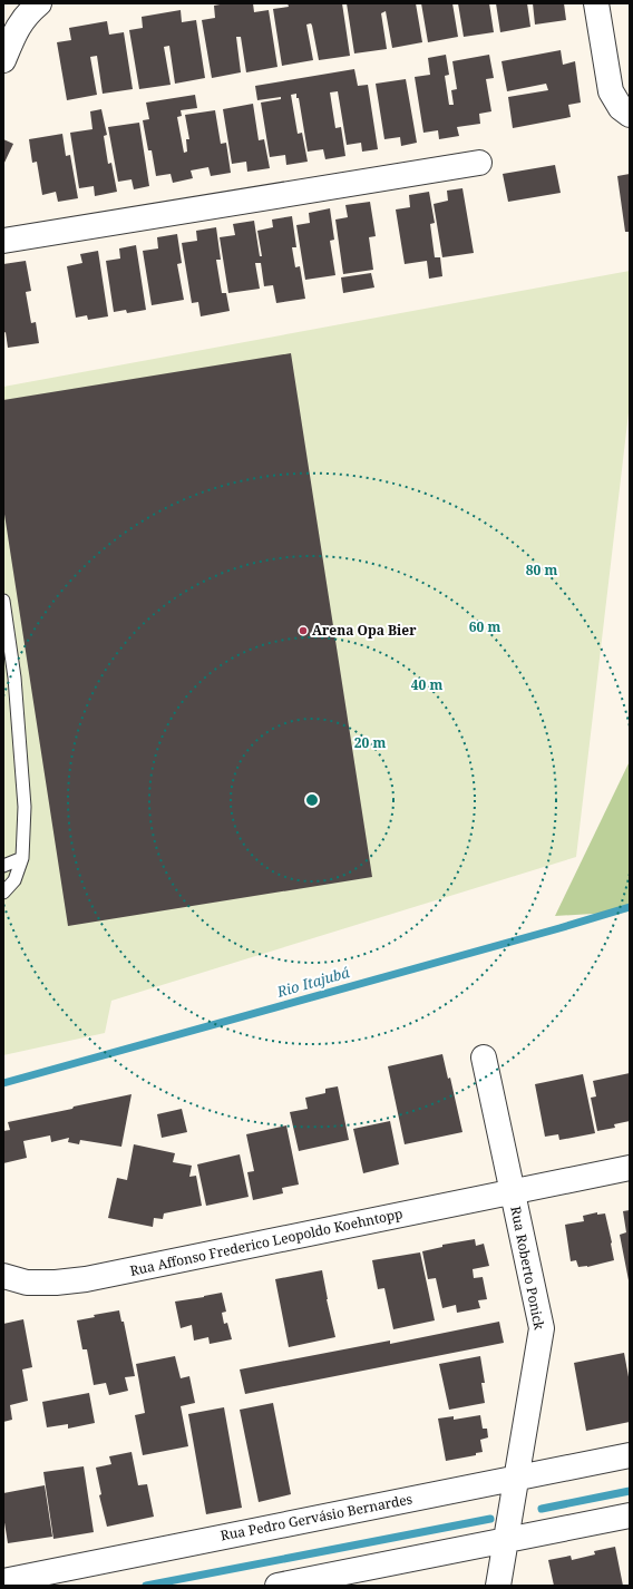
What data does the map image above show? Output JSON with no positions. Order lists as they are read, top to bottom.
{
  "streets": {
    "street": ["Rua Affonso Frederico Leopoldo Koehntopp", "Rua Roberto Ponick", "Rua Pedro Gervásio Bernardes"]
  },
  "crossings": [
    ["Rua Affonso Frederico Leopoldo Koehntopp", "Rua Roberto Ponick"],
    ["Rua Roberto Ponick", "Rua Pedro Gervásio Bernardes"]
  ],
  "water": ["Rio Itajubá"],
  "places": ["Arena Opa Bier"],
  "rings": [
    "80 m",
    "60 m",
    "40 m",
    "20 m"
  ]
}
